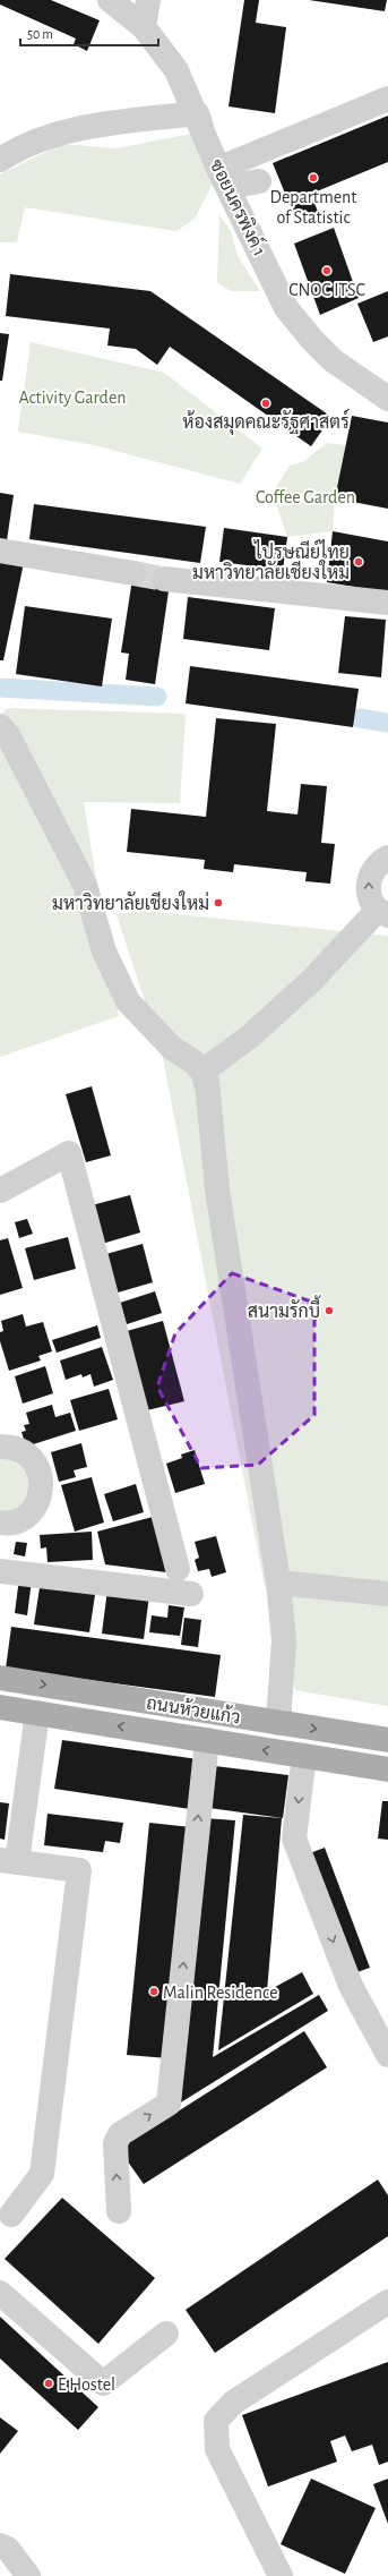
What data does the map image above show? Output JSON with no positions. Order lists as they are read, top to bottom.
{
  "streets": {
    "main road": ["ถนนห้วยแก้ว"],
    "street": ["ซอยนครพิงค์ 1"]
  },
  "parks": ["Activity Garden", "Coffee Garden"],
  "places": [
    "Department of Statistic",
    "CNOC ITSC",
    "ห้องสมุดคณะรัฐศาสตร์",
    "ไปรษณีย์ไทย มหาวิทยาลัยเชียงใหม่",
    "มหาวิทยาลัยเชียงใหม่",
    "สนามรักบี้",
    "Malin Residence",
    "E Hostel"
  ],
  "scale_bar": "50 m"
}
